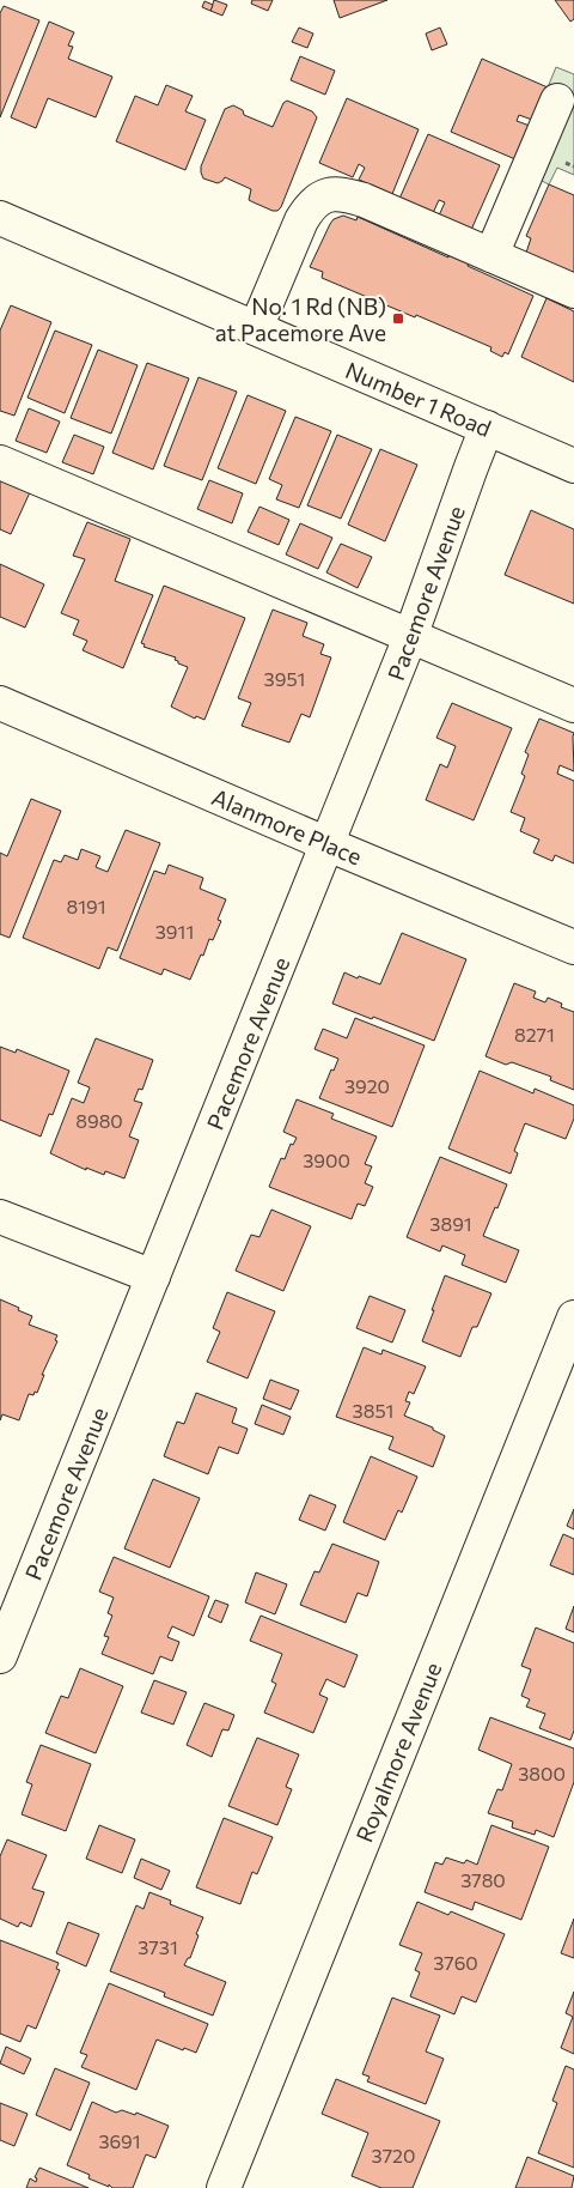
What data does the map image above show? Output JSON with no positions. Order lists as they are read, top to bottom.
{
  "streets": {
    "street": [
      "Number 1 Road",
      "Pacemore Avenue",
      "Alanmore Place",
      "Royalmore Avenue"
    ]
  },
  "crossings": [
    ["Number 1 Road", "Pacemore Avenue"],
    ["Pacemore Avenue", "Alanmore Place"]
  ],
  "places": {
    "transit": ["No. 1 Rd (NB) at Pacemore Ave"]
  },
  "house_numbers": [
    "3951",
    "8191",
    "3911",
    "8271",
    "3920",
    "8980",
    "3900",
    "3891",
    "3851",
    "3800",
    "3780",
    "3731",
    "3760",
    "3691",
    "3720"
  ]
}
